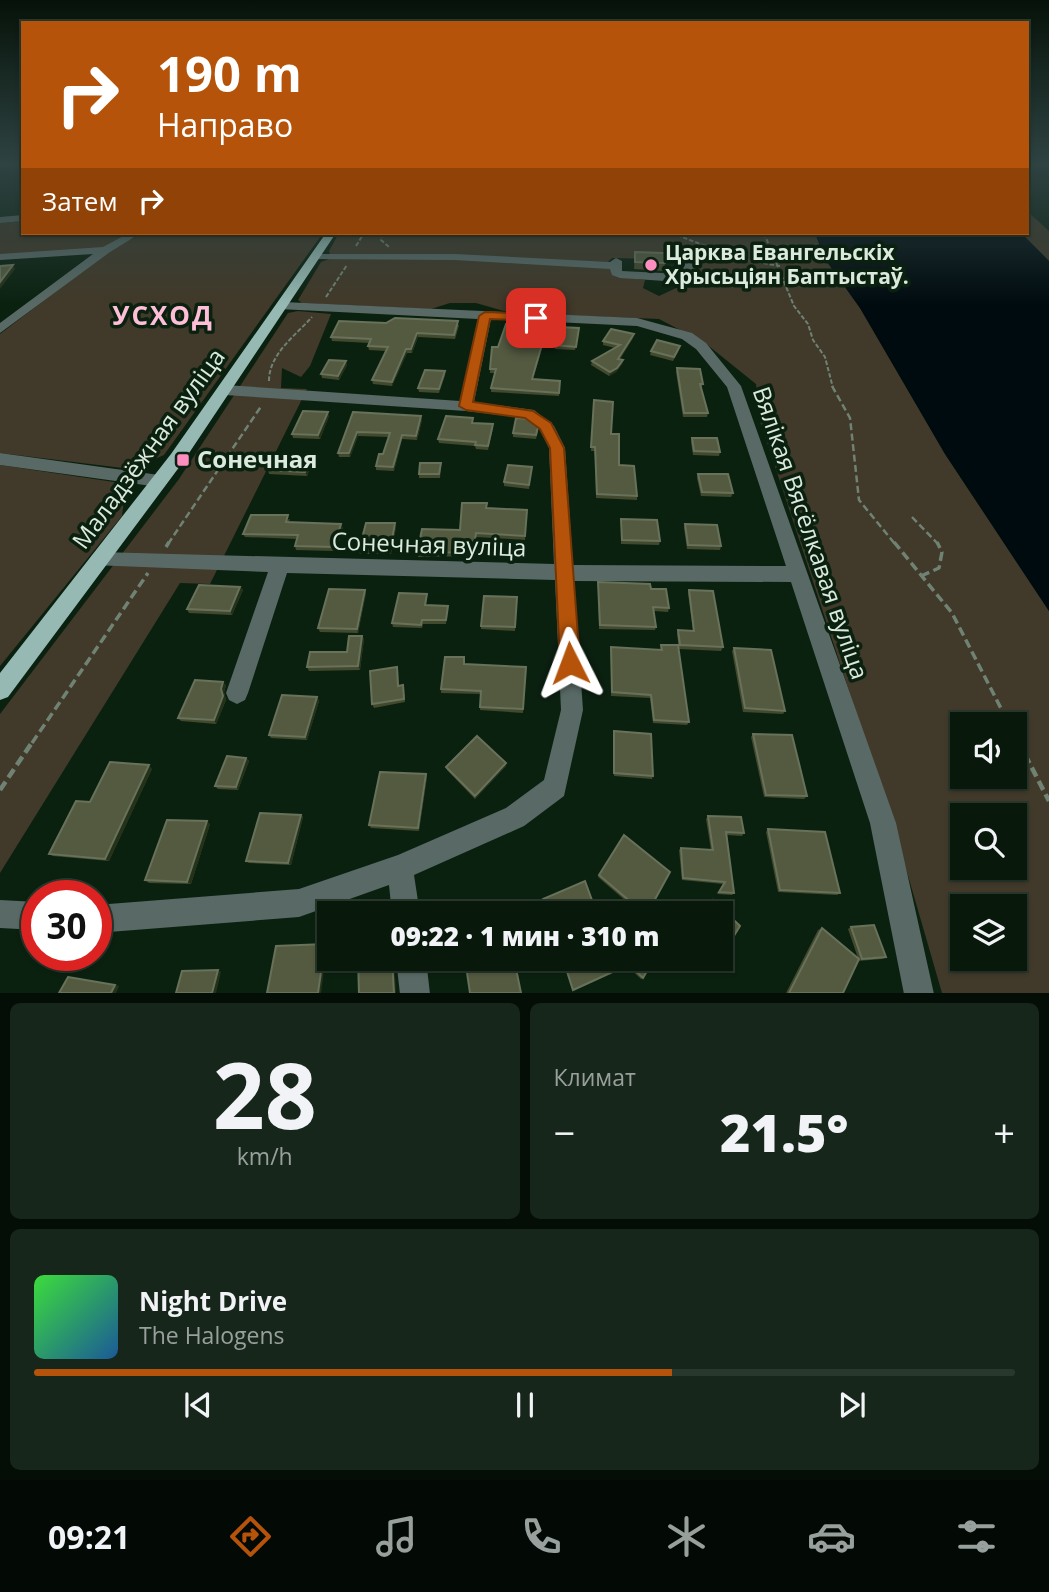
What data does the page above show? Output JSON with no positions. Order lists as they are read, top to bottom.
{
  "streets": {
    "main road": ["Маладзёжная вуліца"],
    "street": ["Вялікая Вясёлкавая вуліца", "Сонечная вуліца"]
  },
  "crossings": [
    ["Маладзёжная вуліца", "Вялікая Вясёлкавая вуліца"],
    ["Маладзёжная вуліца", "Сонечная вуліца"],
    ["Вялікая Вясёлкавая вуліца", "Сонечная вуліца"]
  ],
  "districts": ["УСХОД"],
  "places": {
    "other": ["Царква Евангельскіх Хрысьціян Баптыстаў."],
    "transit": ["Сонечная"]
  },
  "page": {
    "turn": ["190 m", "Направо"],
    "then": "Затем",
    "limit": "30",
    "trip": "09:22 · 1 мин · 310 m",
    "tile": [
      ["28", "km/h"],
      "Климат"
    ],
    "heat": ["−", "21.5°", "+"],
    "song": ["Night Drive", "The Halogens"],
    "tabs": "09:21"
  }
}
